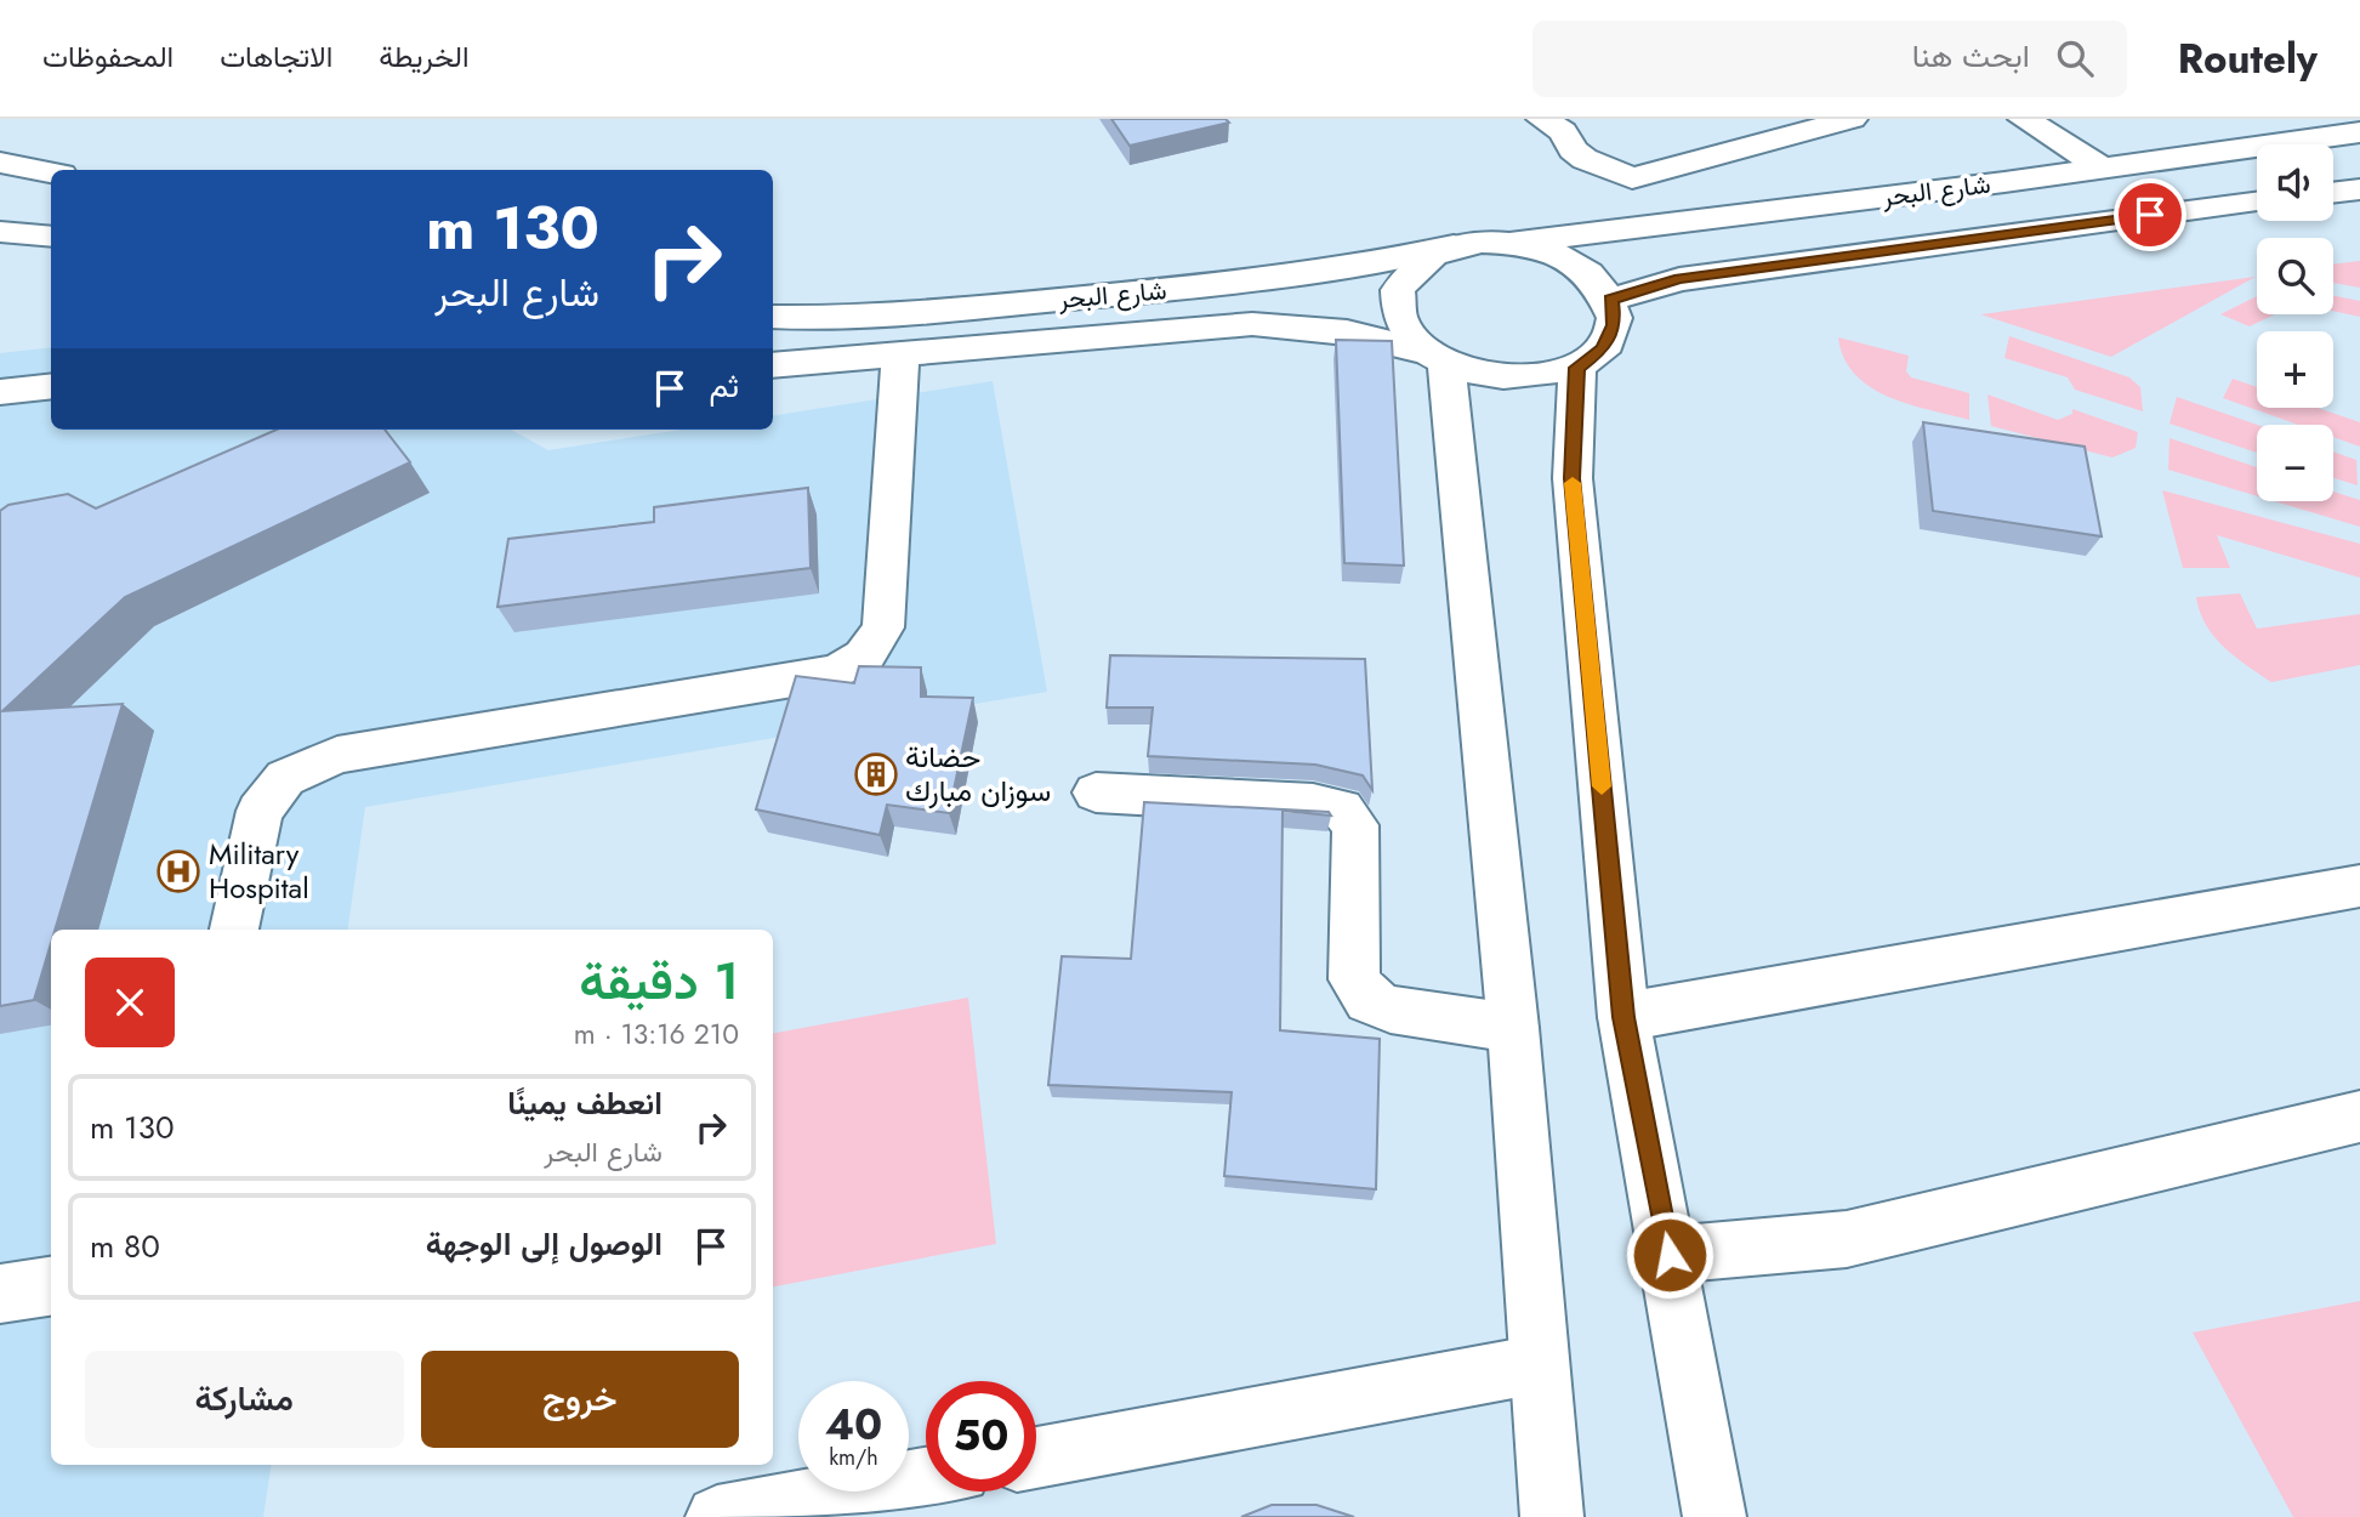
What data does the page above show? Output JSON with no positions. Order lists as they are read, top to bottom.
{
  "streets": {
    "main road": ["شارع البحر"]
  },
  "places": {
    "building": ["حضانة سوزان مبارك"],
    "hospital": ["Military Hospital"]
  },
  "page": {
    "header": "Routely",
    "search": "ابحث هنا",
    "nav": ["الخريطة", "الاتجاهات", "المحفوظات"],
    "map_buttons": ["+", "−"],
    "turn": ["130 m", "شارع البحر"],
    "then": "ثم",
    "heading": ["1 دقيقة", "210 m · 13:16"],
    "list": [
      {
        "name": "انعطف يمينًا",
        "note": "شارع البحر",
        "value": "130 m"
      },
      {
        "name": "الوصول إلى الوجهة",
        "value": "80 m"
      }
    ],
    "buttons": ["خروج", "مشاركة"],
    "speed": "40 km/h",
    "limit": "50"
  }
}
